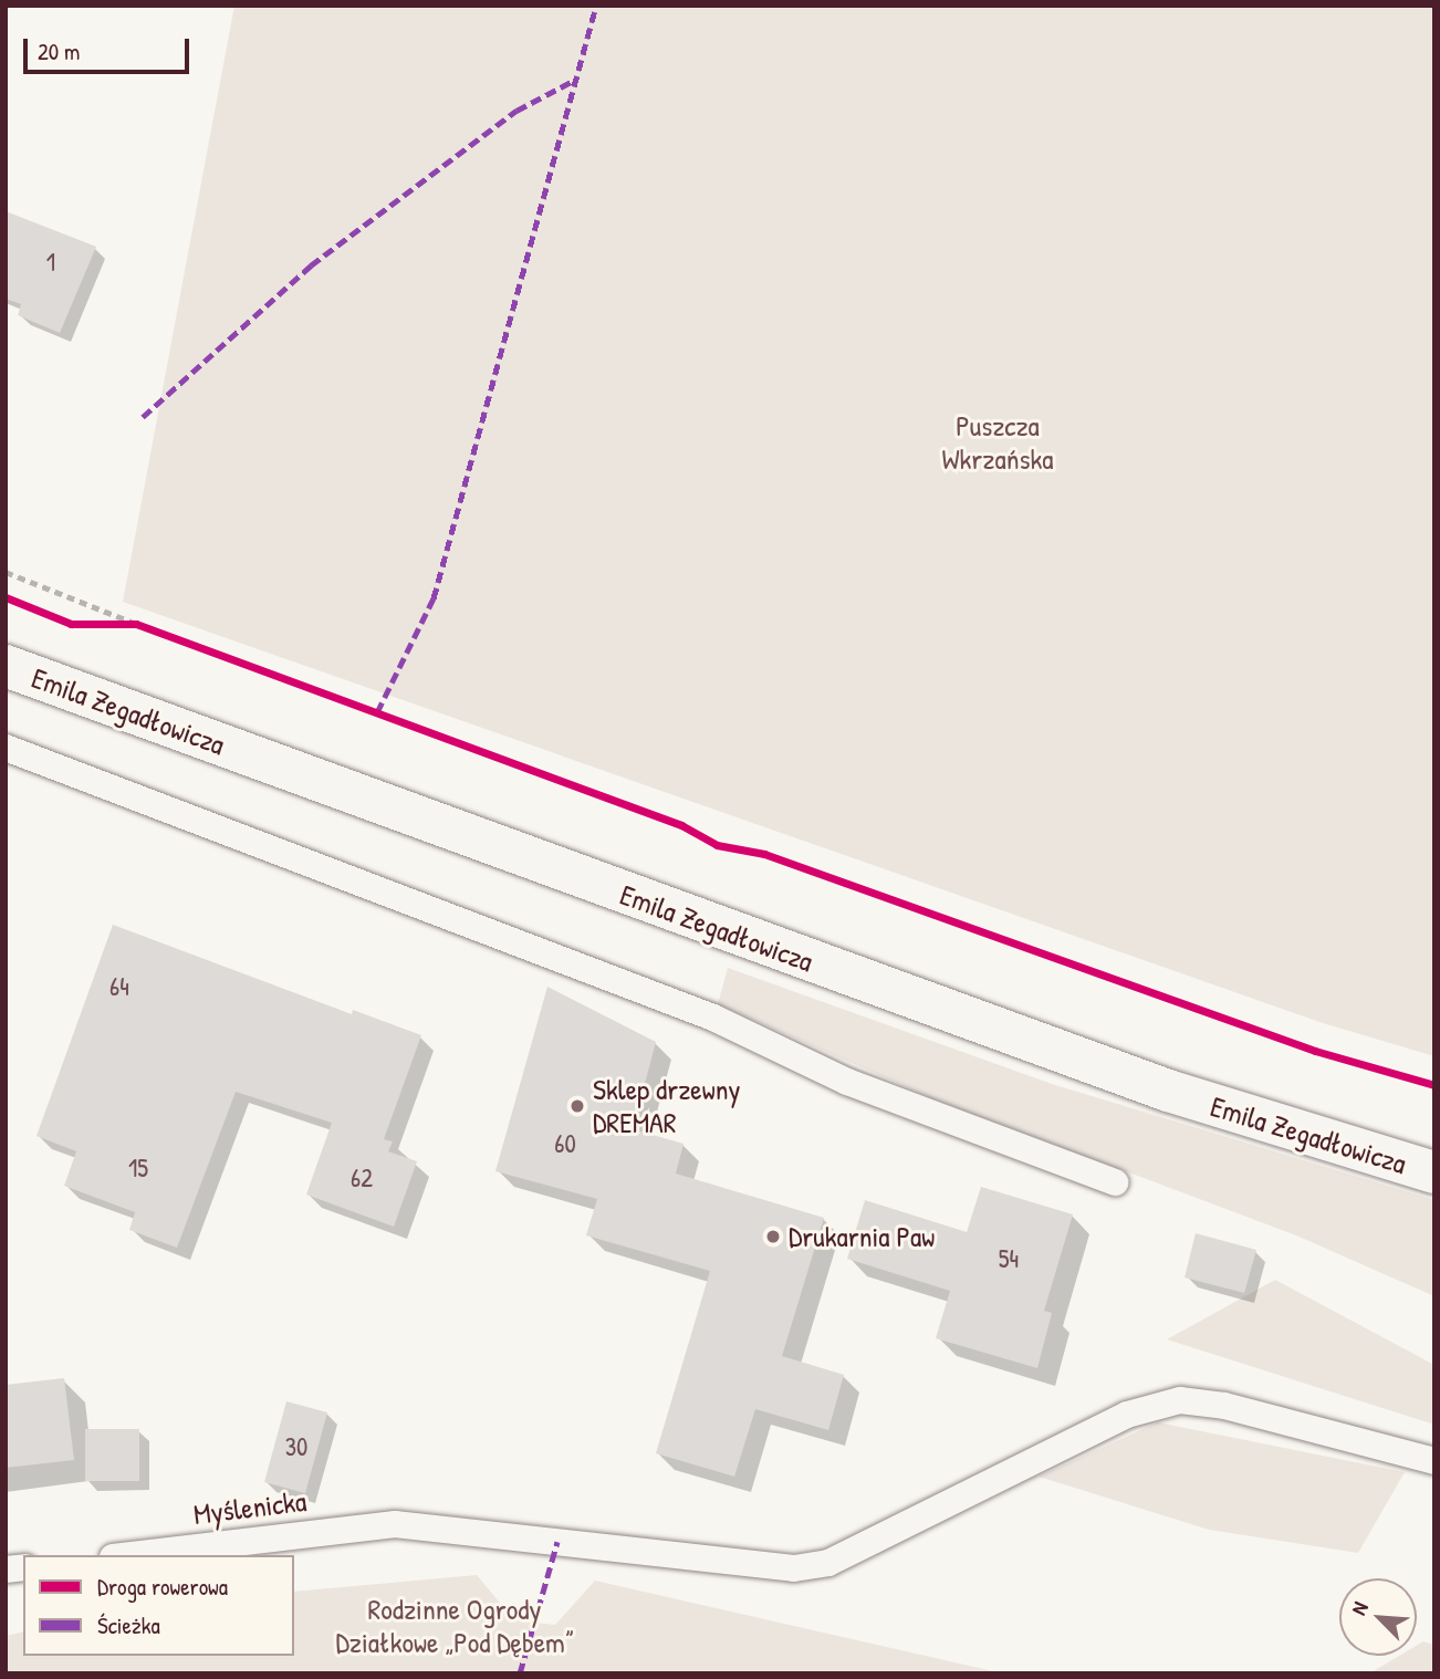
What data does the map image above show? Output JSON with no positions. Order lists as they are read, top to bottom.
{
  "streets": {
    "main road": ["Emila Zegadłowicza"],
    "lane": ["Myślenicka"]
  },
  "parks": ["Puszcza Wkrzańska", "Rodzinne Ogrody Działkowe „Pod Dębem”"],
  "places": ["Sklep drzewny DREMAR", "Drukarnia Paw"],
  "house_numbers": [
    "1",
    "64",
    "60",
    "15",
    "62",
    "54",
    "30"
  ],
  "legend": ["Droga rowerowa", "Ścieżka"],
  "scale_bar": "20 m",
  "north": "top left"
}
